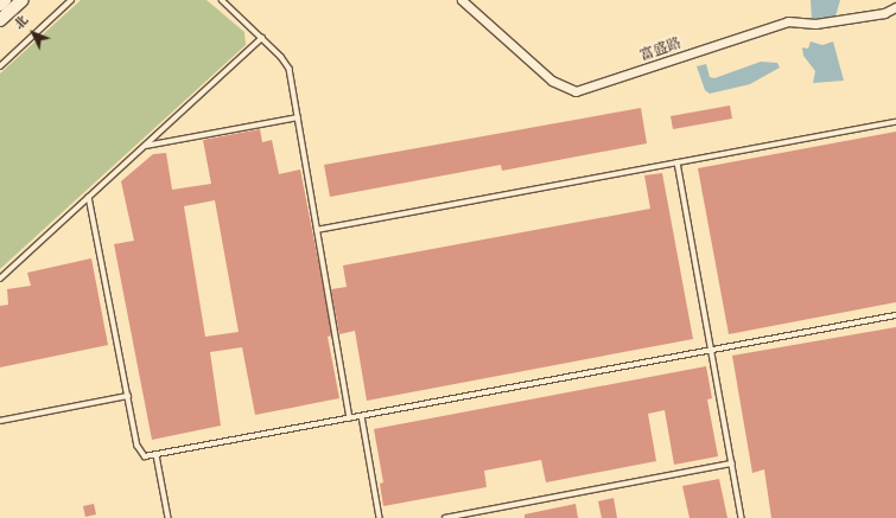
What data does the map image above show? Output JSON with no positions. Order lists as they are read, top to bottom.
{
  "streets": {
    "street": ["富盛路"]
  },
  "north": "top left"
}
